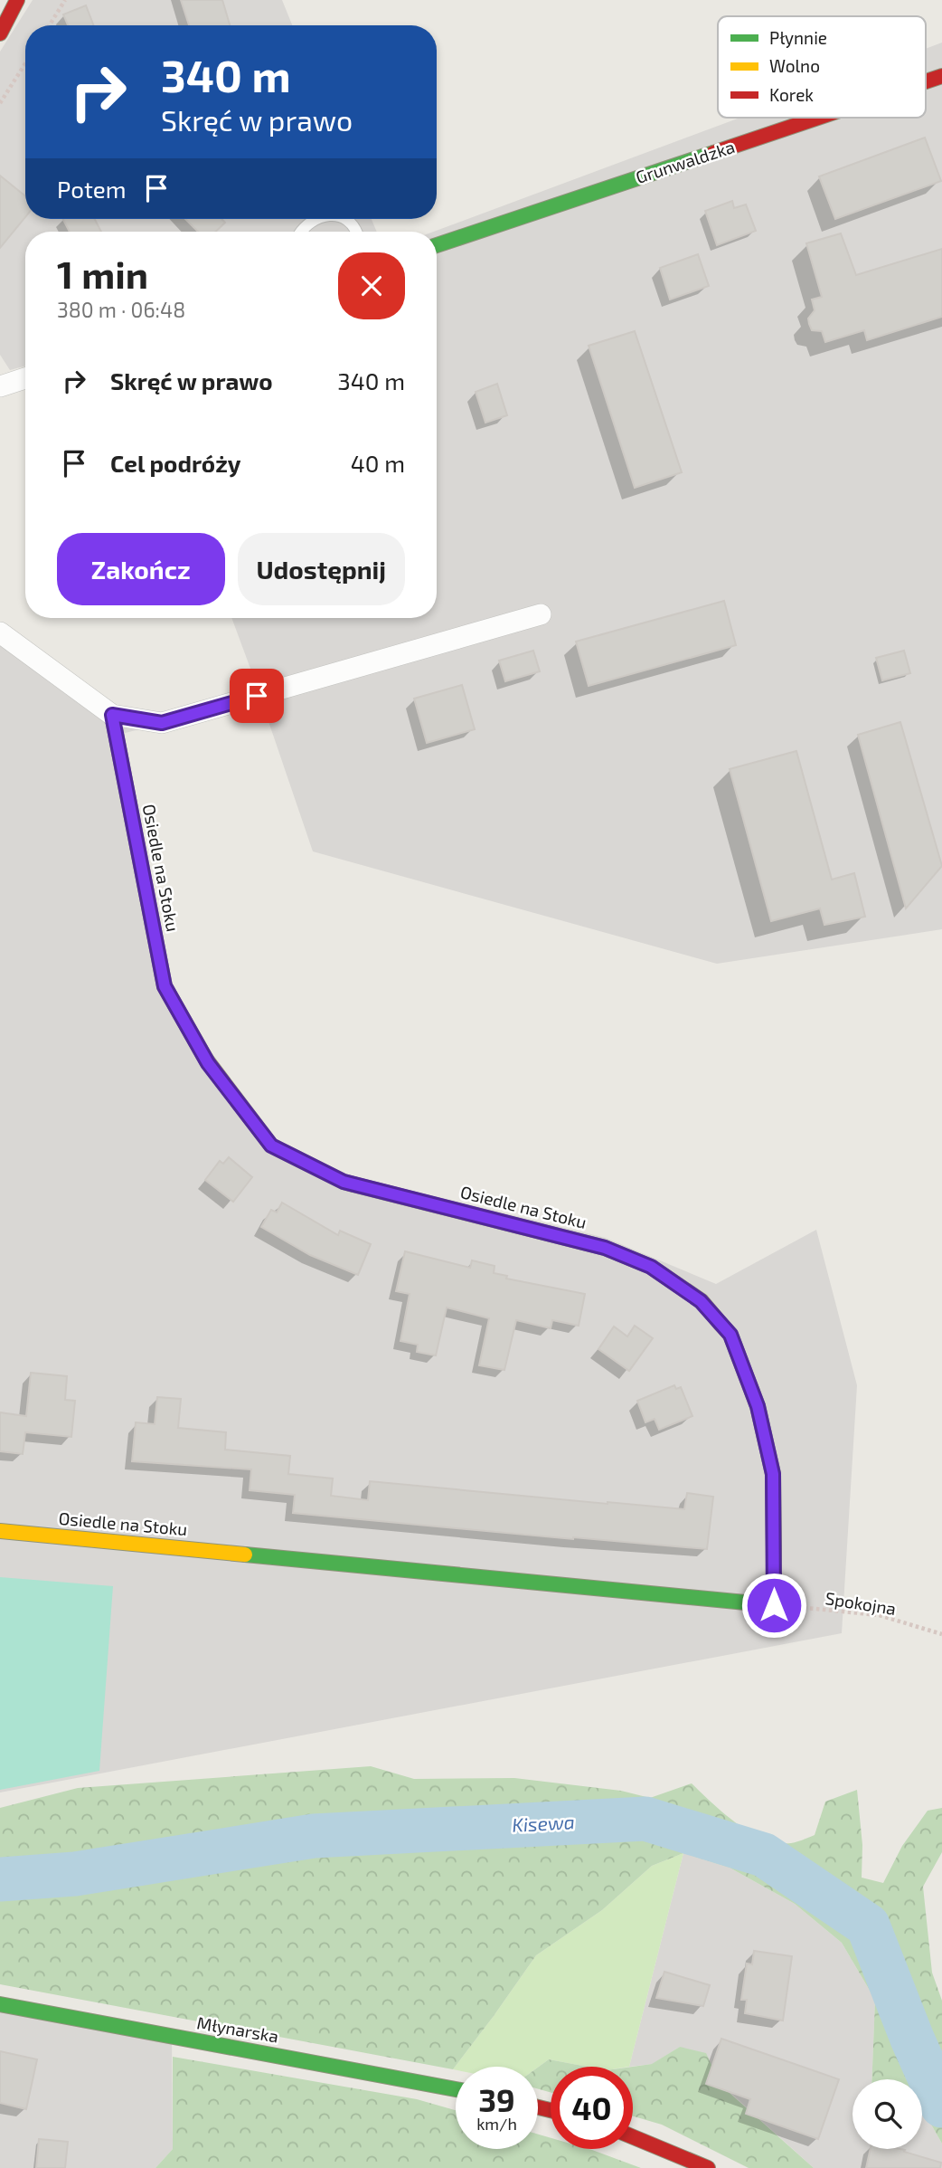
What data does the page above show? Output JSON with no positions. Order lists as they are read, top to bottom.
{
  "streets": {
    "street": ["Grunwaldzka", "Osiedle na Stoku", "Młynarska"],
    "path": ["Spokojna"]
  },
  "crossings": [
    ["Osiedle na Stoku", "Spokojna"]
  ],
  "water": ["Kisewa"],
  "legend": ["Płynnie", "Wolno", "Korek"],
  "page": {
    "turn": ["340 m", "Skręć w prawo"],
    "then": "Potem",
    "heading": ["1 min", "380 m · 06:48"],
    "list": [
      {
        "name": "Skręć w prawo",
        "value": "340 m"
      },
      {
        "name": "Cel podróży",
        "value": "40 m"
      }
    ],
    "buttons": ["Zakończ", "Udostępnij"],
    "speed": "39 km/h",
    "limit": "40"
  }
}
